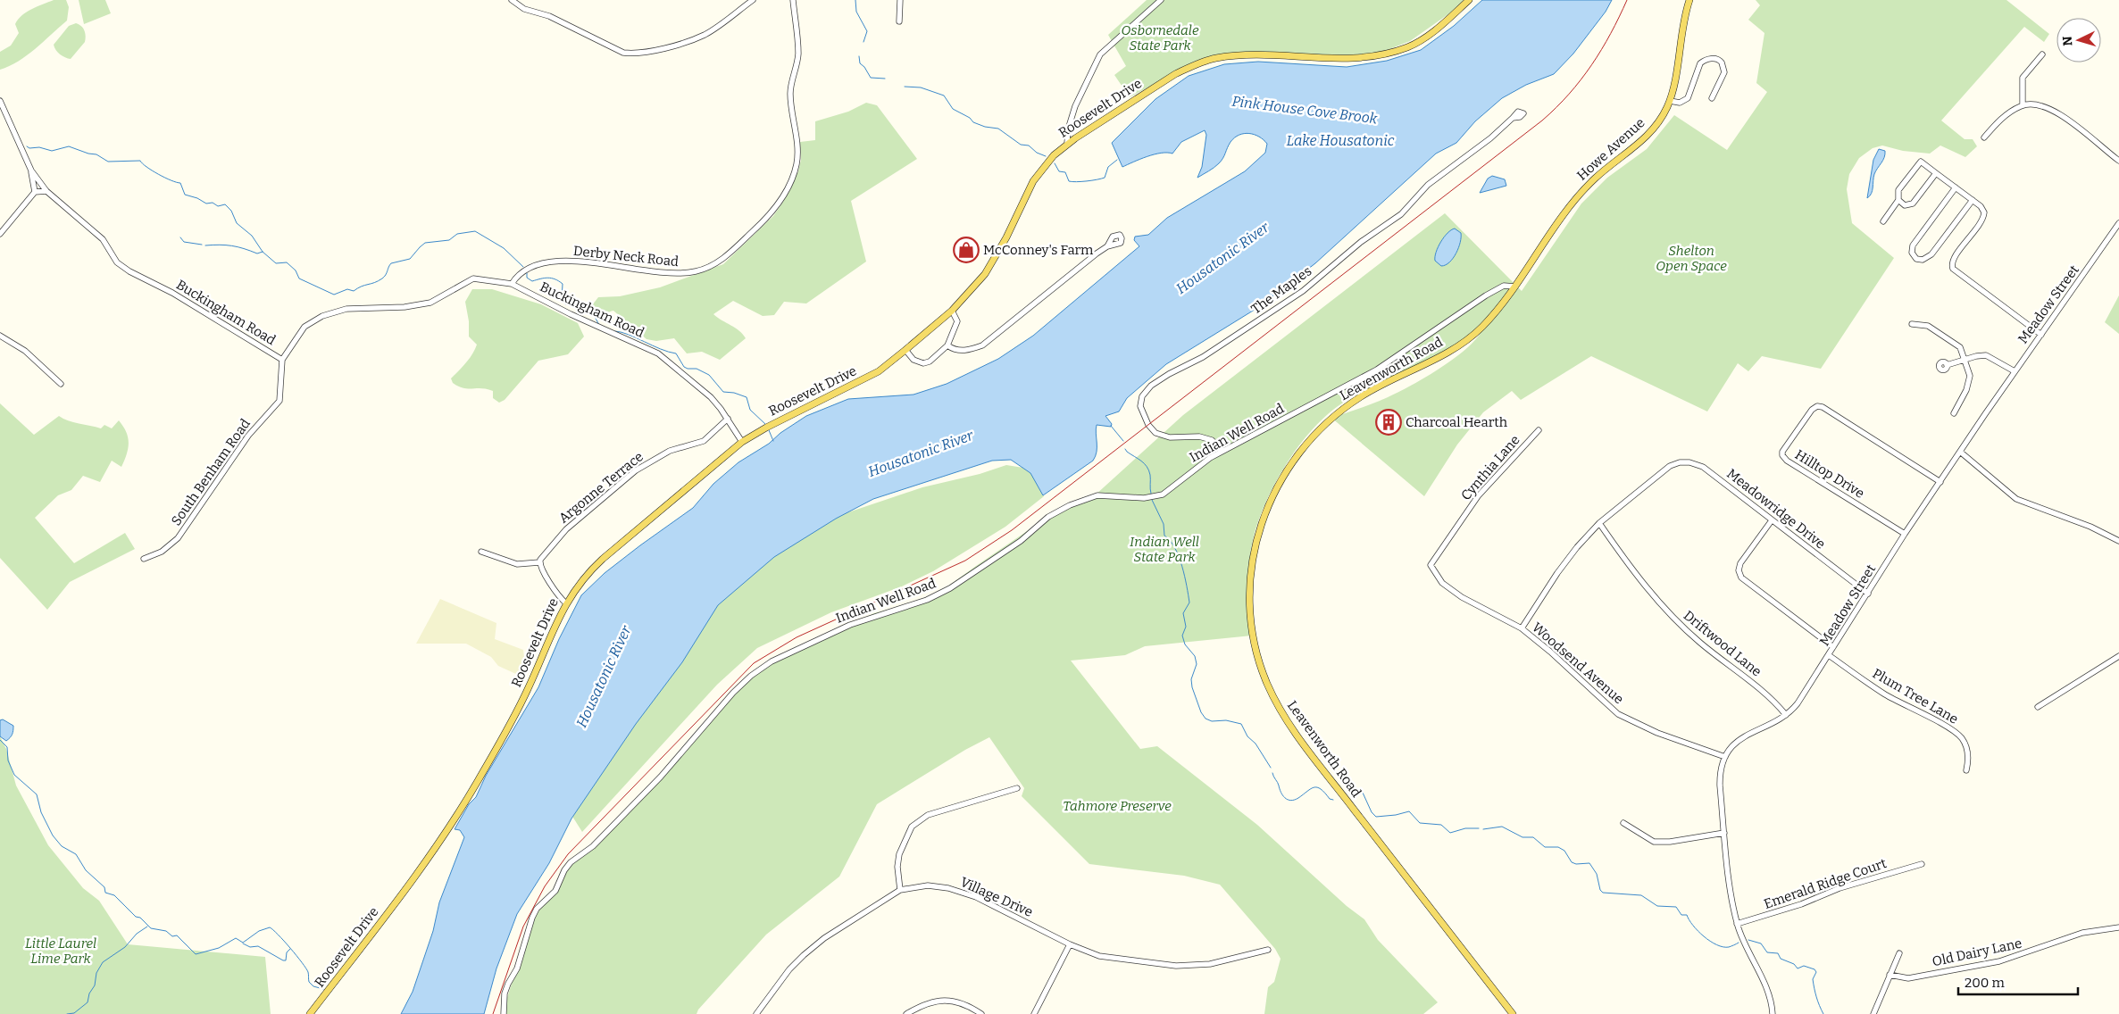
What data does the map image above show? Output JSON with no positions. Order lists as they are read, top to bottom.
{
  "streets": {
    "main road": ["Roosevelt Drive", "Howe Avenue", "Leavenworth Road"],
    "street": [
      "Derby Neck Road",
      "The Maples",
      "Meadow Street",
      "Buckingham Road",
      "Indian Well Road",
      "Cynthia Lane",
      "South Benham Road",
      "Hilltop Drive",
      "Argonne Terrace",
      "Meadowridge Drive",
      "Driftwood Lane",
      "Woodsend Avenue",
      "Plum Tree Lane",
      "Emerald Ridge Court",
      "Village Drive",
      "Old Dairy Lane"
    ]
  },
  "crossings": [
    ["Roosevelt Drive", "Buckingham Road"],
    ["Howe Avenue", "Leavenworth Road"],
    ["Derby Neck Road", "Buckingham Road"],
    ["The Maples", "Indian Well Road"],
    ["Meadow Street", "Hilltop Drive"],
    ["Meadow Street", "Meadowridge Drive"],
    ["Meadow Street", "Driftwood Lane"],
    ["Meadow Street", "Woodsend Avenue"],
    ["Meadow Street", "Plum Tree Lane"],
    ["Meadow Street", "Emerald Ridge Court"],
    ["Buckingham Road", "South Benham Road"],
    ["Buckingham Road", "Argonne Terrace"],
    ["Leavenworth Road", "Indian Well Road"],
    ["Cynthia Lane", "Woodsend Avenue"],
    ["Meadowridge Drive", "Driftwood Lane"]
  ],
  "water": ["Pink House Cove Brook", "Lake Housatonic", "Housatonic River"],
  "parks": [
    "Osbornedale State Park",
    "Shelton Open Space",
    "Indian Well State Park",
    "Tahmore Preserve",
    "Little Laurel Lime Park"
  ],
  "places": {
    "shop": ["McConney's Farm"],
    "building": ["Charcoal Hearth"]
  },
  "scale_bar": "200 m",
  "north": "left"
}
